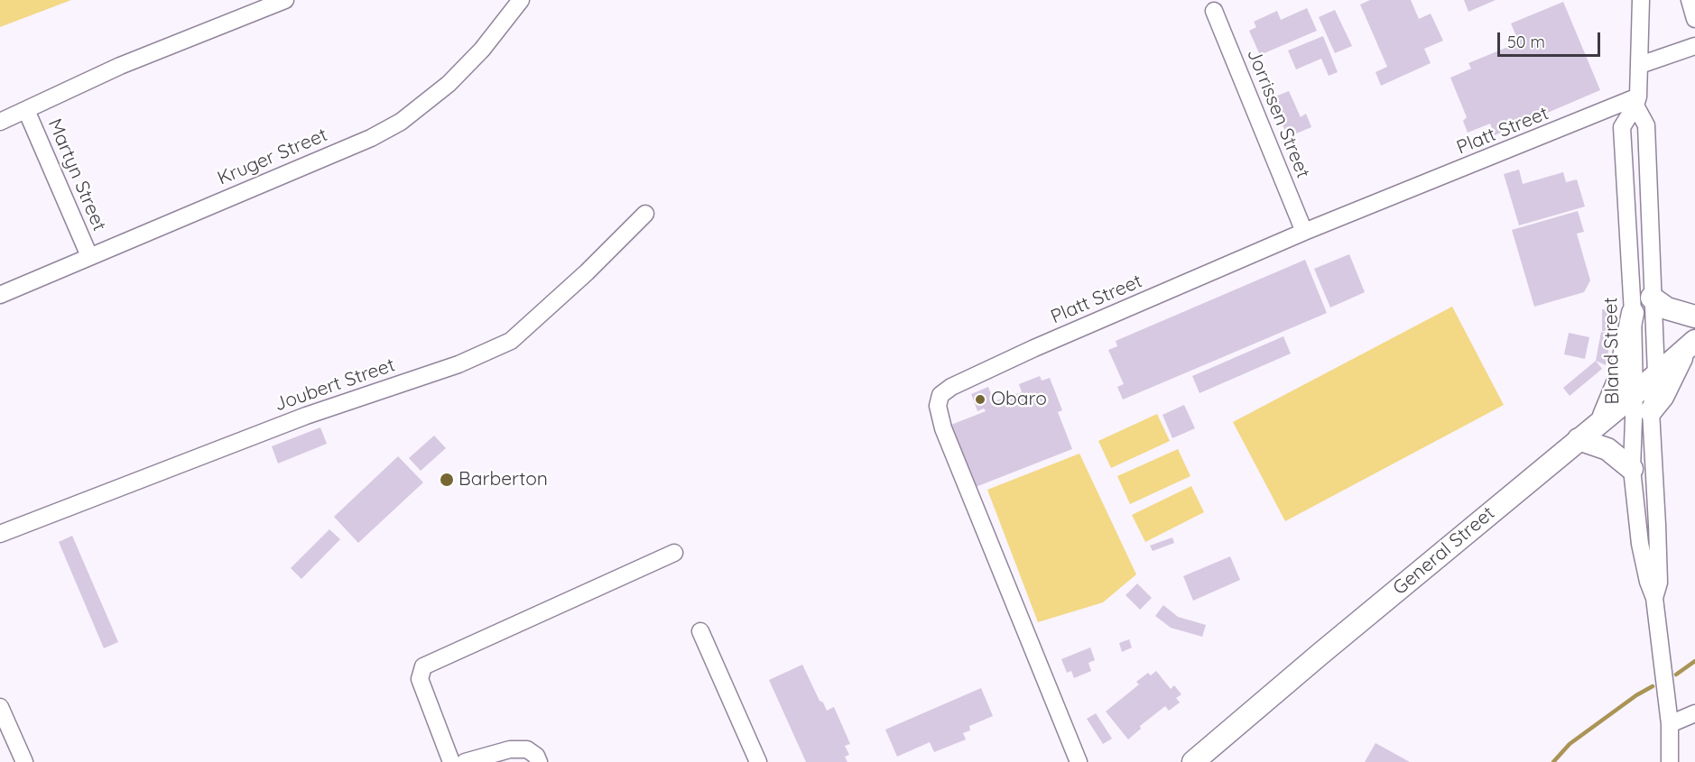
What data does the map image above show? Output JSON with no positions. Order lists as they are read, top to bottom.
{
  "streets": {
    "main road": ["General Street"],
    "street": [
      "Jorrissen Street",
      "Platt Street",
      "Kruger Street",
      "Martyn Street",
      "Bland Street",
      "Joubert Street"
    ]
  },
  "crossings": [
    ["Jorrissen Street", "Platt Street"],
    ["Platt Street", "Bland Street"],
    ["Kruger Street", "Martyn Street"],
    ["Bland Street", "General Street"]
  ],
  "places": ["Obaro", "Barberton"],
  "scale_bar": "50 m"
}
